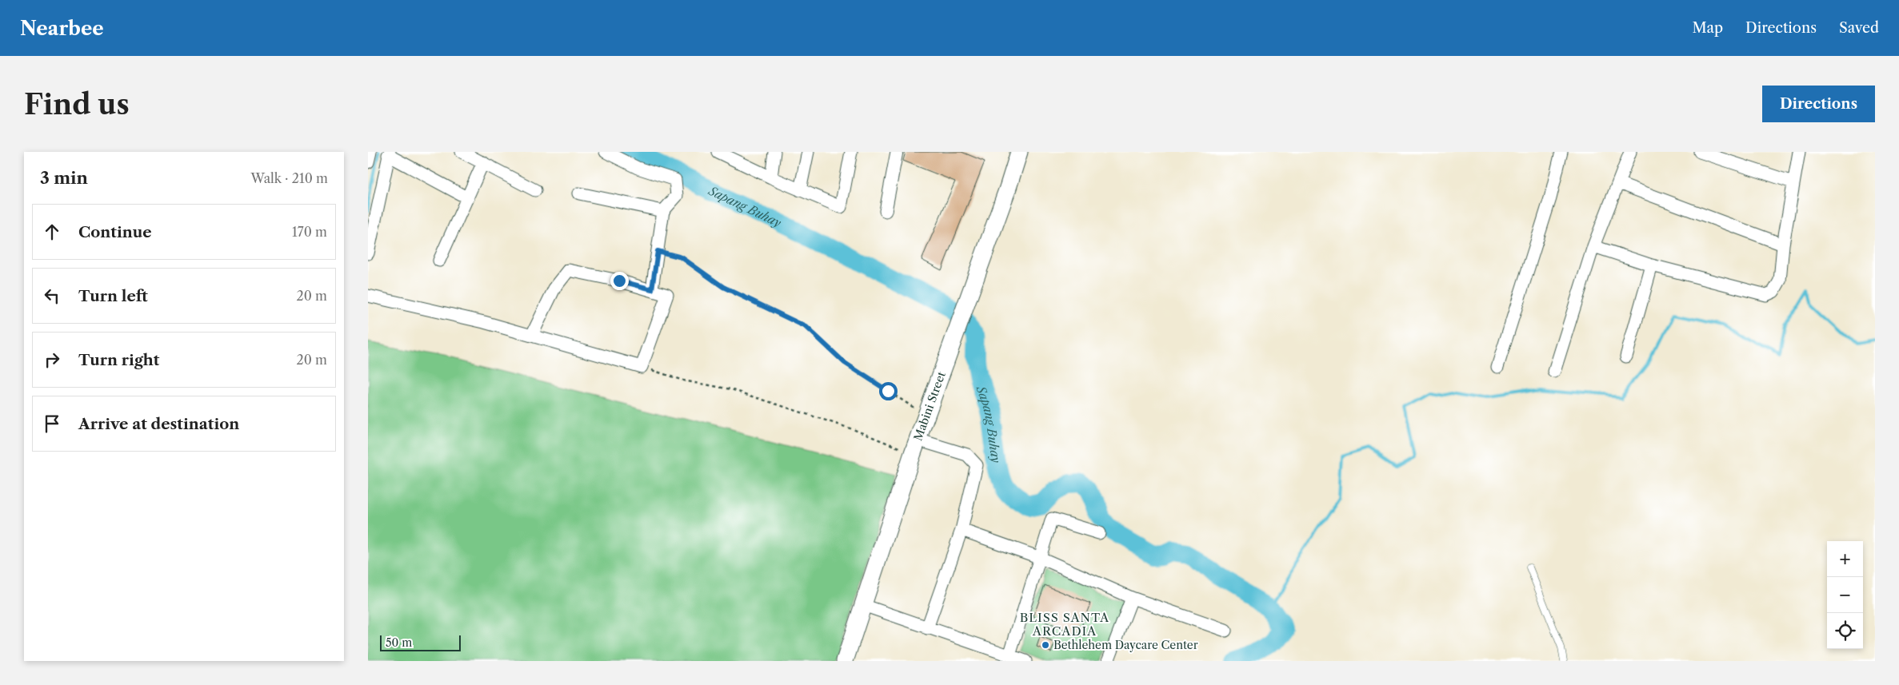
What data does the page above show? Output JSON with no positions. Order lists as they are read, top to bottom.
{
  "streets": {
    "main road": ["Mabini Street"]
  },
  "districts": ["BLISS SANTA ARCADIA"],
  "water": ["Sapang Buhay"],
  "places": ["Bethlehem Daycare Center"],
  "scale_bar": "50 m",
  "page": {
    "header": "Nearbee",
    "nav": ["Map", "Directions", "Saved"],
    "buttons": "Directions",
    "title": "Find us",
    "heading": ["3 min", "Walk · 210 m"],
    "list": [
      ["Continue", "170 m"],
      ["Turn left", "20 m"],
      ["Turn right", "20 m"],
      "Arrive at destination"
    ],
    "map_buttons": ["+", "−"],
    "scale": "50 m"
  }
}
